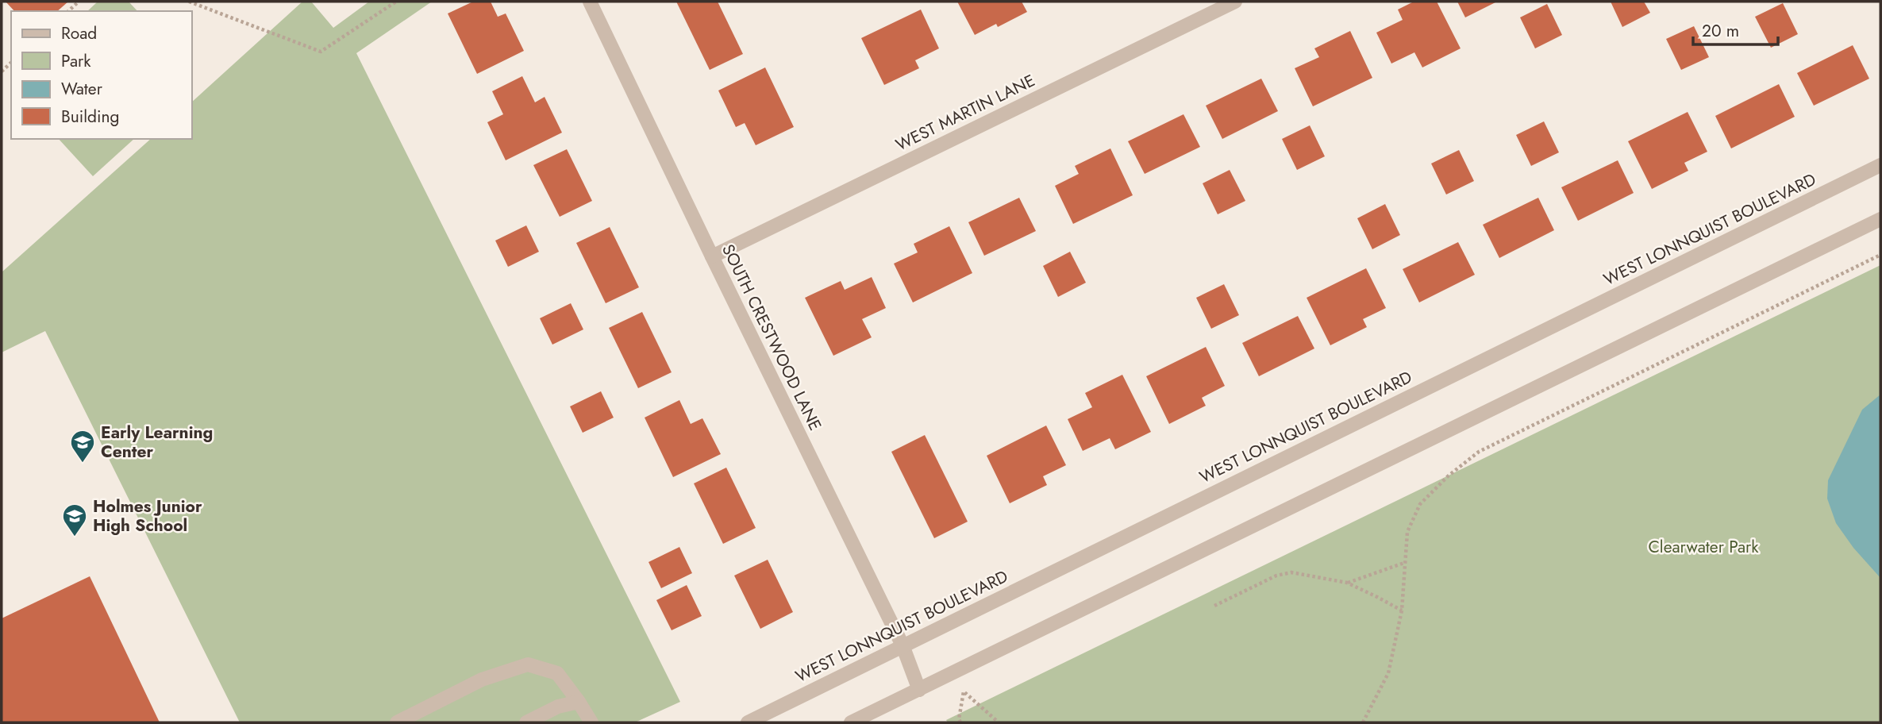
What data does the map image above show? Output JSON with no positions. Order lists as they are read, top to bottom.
{
  "streets": {
    "street": ["WEST MARTIN LANE", "WEST LONNQUIST BOULEVARD", "SOUTH CRESTWOOD LANE"]
  },
  "crossings": [
    ["WEST MARTIN LANE", "SOUTH CRESTWOOD LANE"],
    ["WEST LONNQUIST BOULEVARD", "SOUTH CRESTWOOD LANE"]
  ],
  "parks": ["Clearwater Park"],
  "places": {
    "school or university": ["Early Learning Center", "Holmes Junior High School"]
  },
  "legend": [
    "Road",
    "Park",
    "Water",
    "Building"
  ],
  "scale_bar": "20 m"
}
